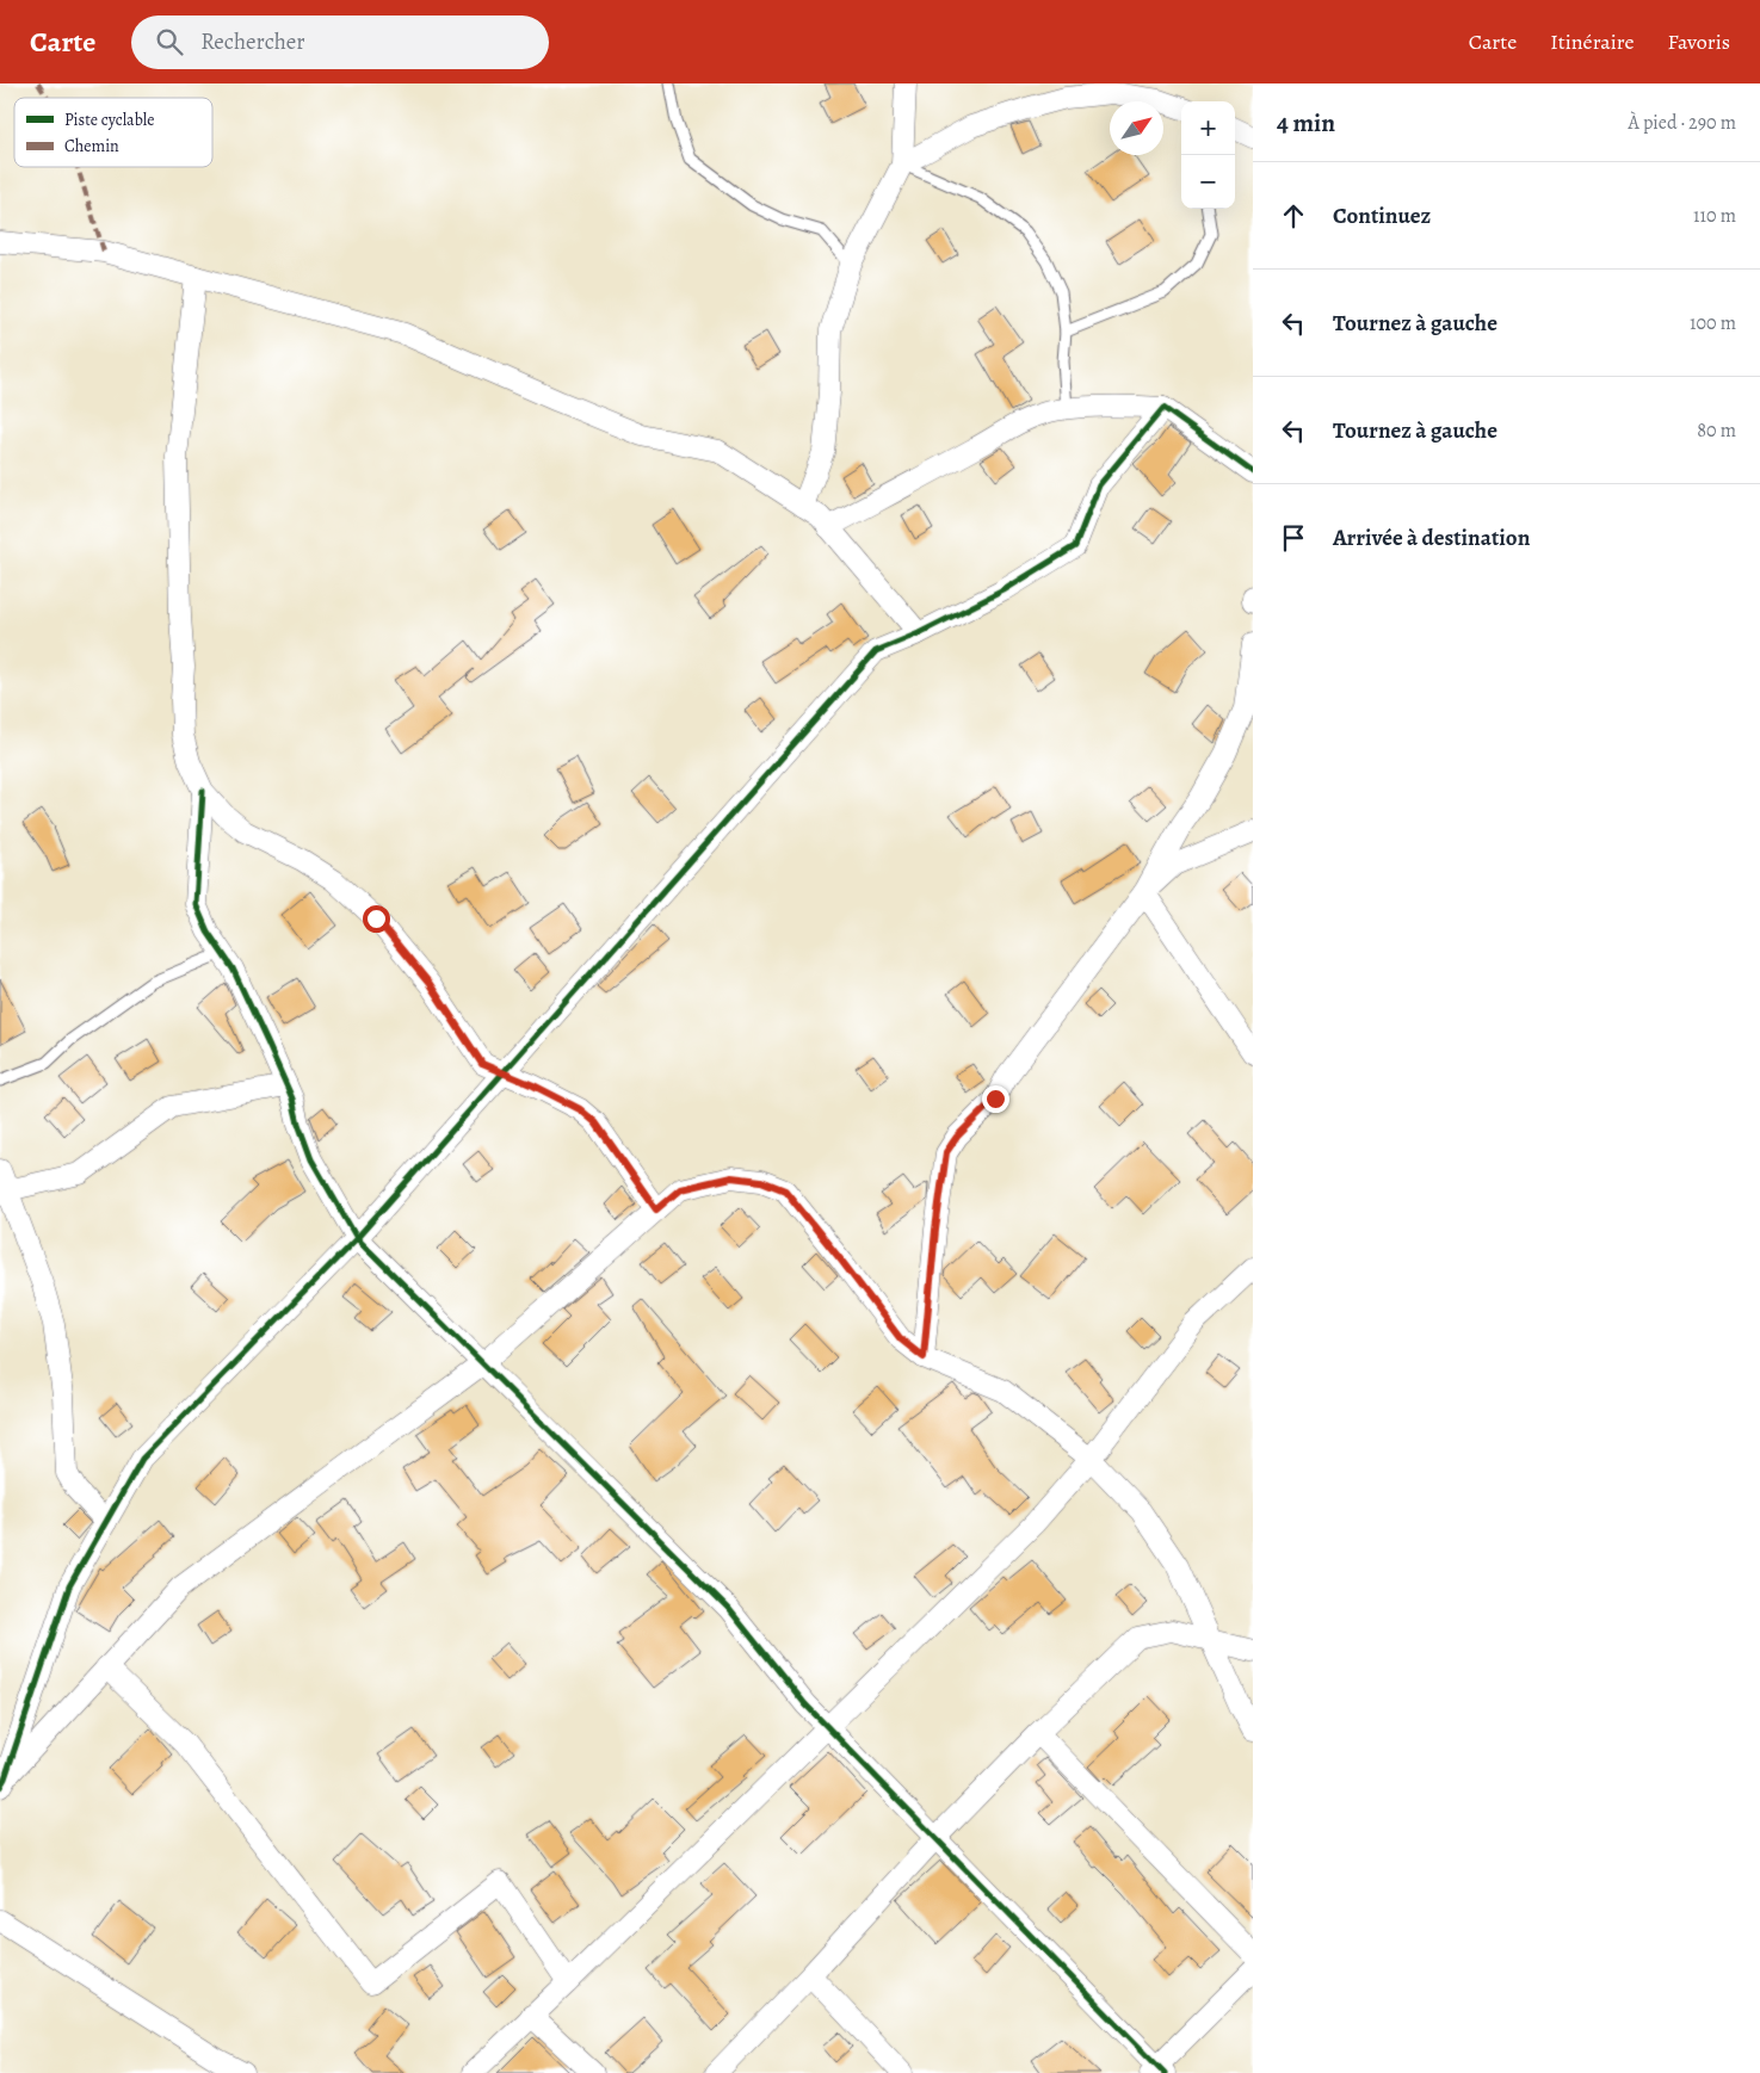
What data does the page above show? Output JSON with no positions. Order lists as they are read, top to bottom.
{
  "legend": ["Piste cyclable", "Chemin"],
  "north": "top right",
  "page": {
    "header": "Carte",
    "search": "Rechercher",
    "nav": ["Carte", "Itinéraire", "Favoris"],
    "heading": ["4 min", "À pied · 290 m"],
    "map_buttons": ["+", "−"],
    "list": [
      ["Continuez", "110 m"],
      ["Tournez à gauche", "100 m"],
      ["Tournez à gauche", "80 m"],
      "Arrivée à destination"
    ]
  }
}
